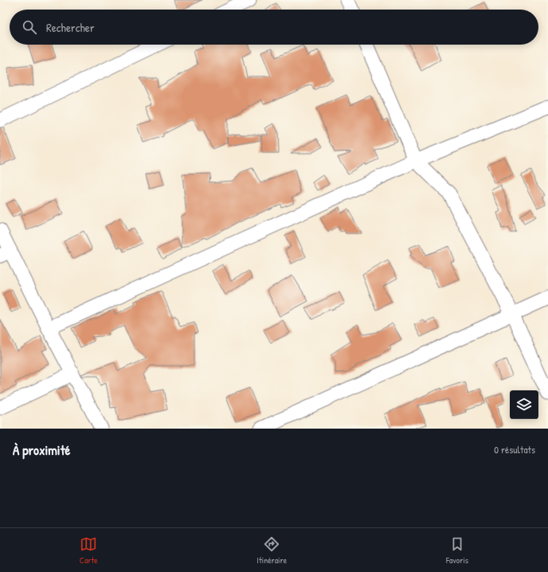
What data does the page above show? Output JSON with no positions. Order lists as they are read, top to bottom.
{
  "page": {
    "search": "Rechercher",
    "heading": ["À proximité", "0 résultats"],
    "nav": ["Carte", "Itinéraire", "Favoris"]
  }
}
